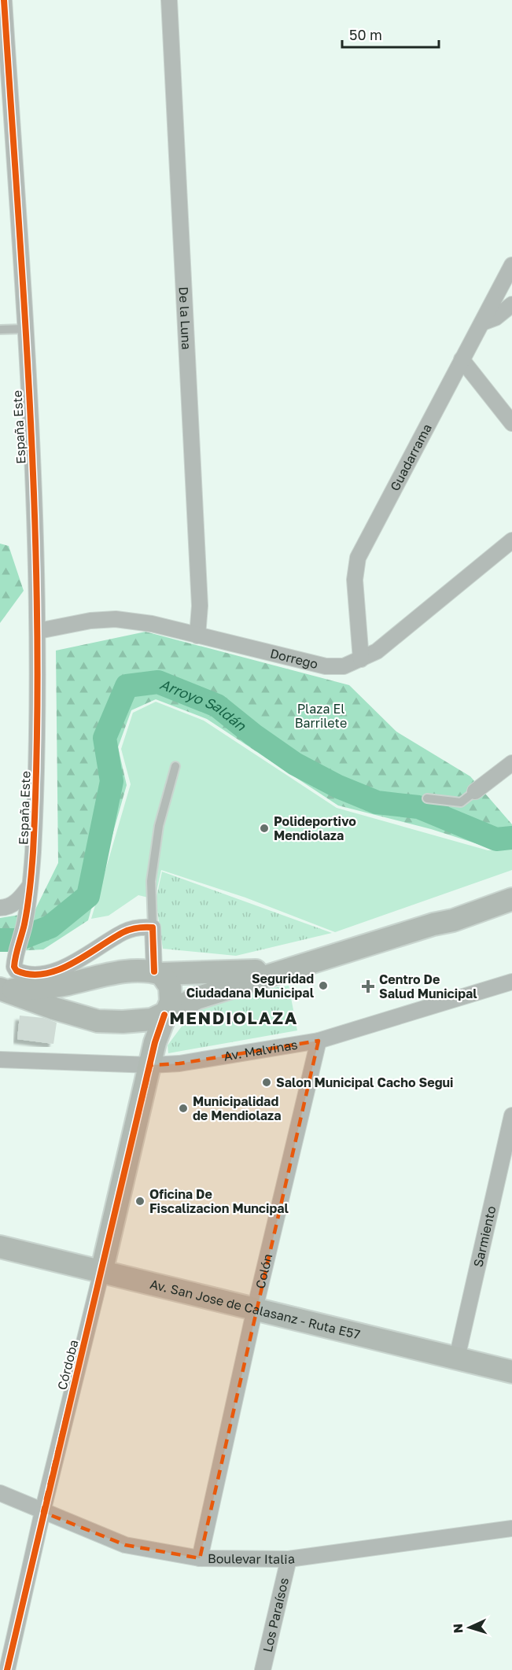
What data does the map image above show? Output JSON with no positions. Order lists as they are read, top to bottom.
{
  "streets": {
    "main road": ["Av. San Jose de Calasanz - Ruta E57", "Córdoba"],
    "street": [
      "De la Luna",
      "España Este",
      "Guadarrama",
      "Dorrego",
      "Av. Malvinas",
      "Sarmiento",
      "Colón",
      "Boulevar Italia",
      "Los Paraísos"
    ]
  },
  "crossings": [
    ["De la Luna", "Dorrego"],
    ["España Este", "Dorrego"],
    ["Guadarrama", "Dorrego"],
    ["Av. Malvinas", "Colón"],
    ["Av. Malvinas", "Córdoba"],
    ["Sarmiento", "Av. San Jose de Calasanz - Ruta E57"],
    ["Colón", "Av. San Jose de Calasanz - Ruta E57"],
    ["Colón", "Boulevar Italia"],
    ["Av. San Jose de Calasanz - Ruta E57", "Córdoba"],
    ["Córdoba", "Boulevar Italia"],
    ["Boulevar Italia", "Los Paraísos"]
  ],
  "districts": ["MENDIOLAZA"],
  "water": ["Arroyo Saldán"],
  "parks": ["Plaza El Barrilete"],
  "places": {
    "other": [
      "Polideportivo Mendiolaza",
      "Seguridad Ciudadana Municipal",
      "Salon Municipal Cacho Segui",
      "Municipalidad de Mendiolaza",
      "Oficina De Fiscalizacion Muncipal"
    ],
    "health": ["Centro De Salud Municipal"]
  },
  "scale_bar": "50 m",
  "north": "left"
}
